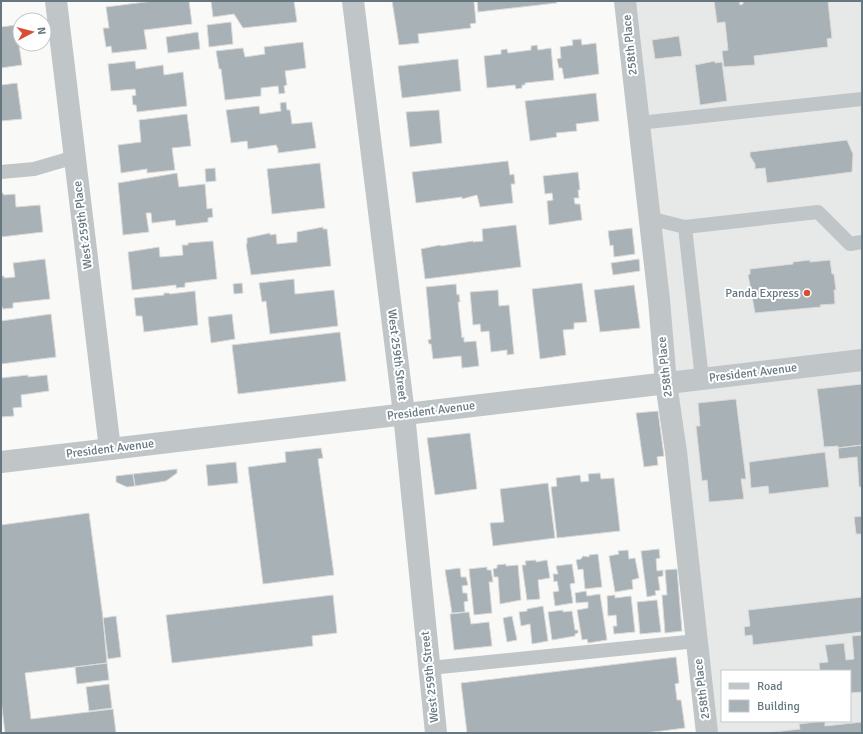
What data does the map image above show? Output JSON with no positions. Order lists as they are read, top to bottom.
{
  "streets": {
    "street": [
      "258th Place",
      "West 259th Place",
      "West 259th Street",
      "President Avenue"
    ]
  },
  "crossings": [
    ["258th Place", "President Avenue"],
    ["West 259th Place", "President Avenue"],
    ["West 259th Street", "President Avenue"]
  ],
  "places": ["Panda Express"],
  "legend": ["Road", "Building"],
  "north": "right"
}
